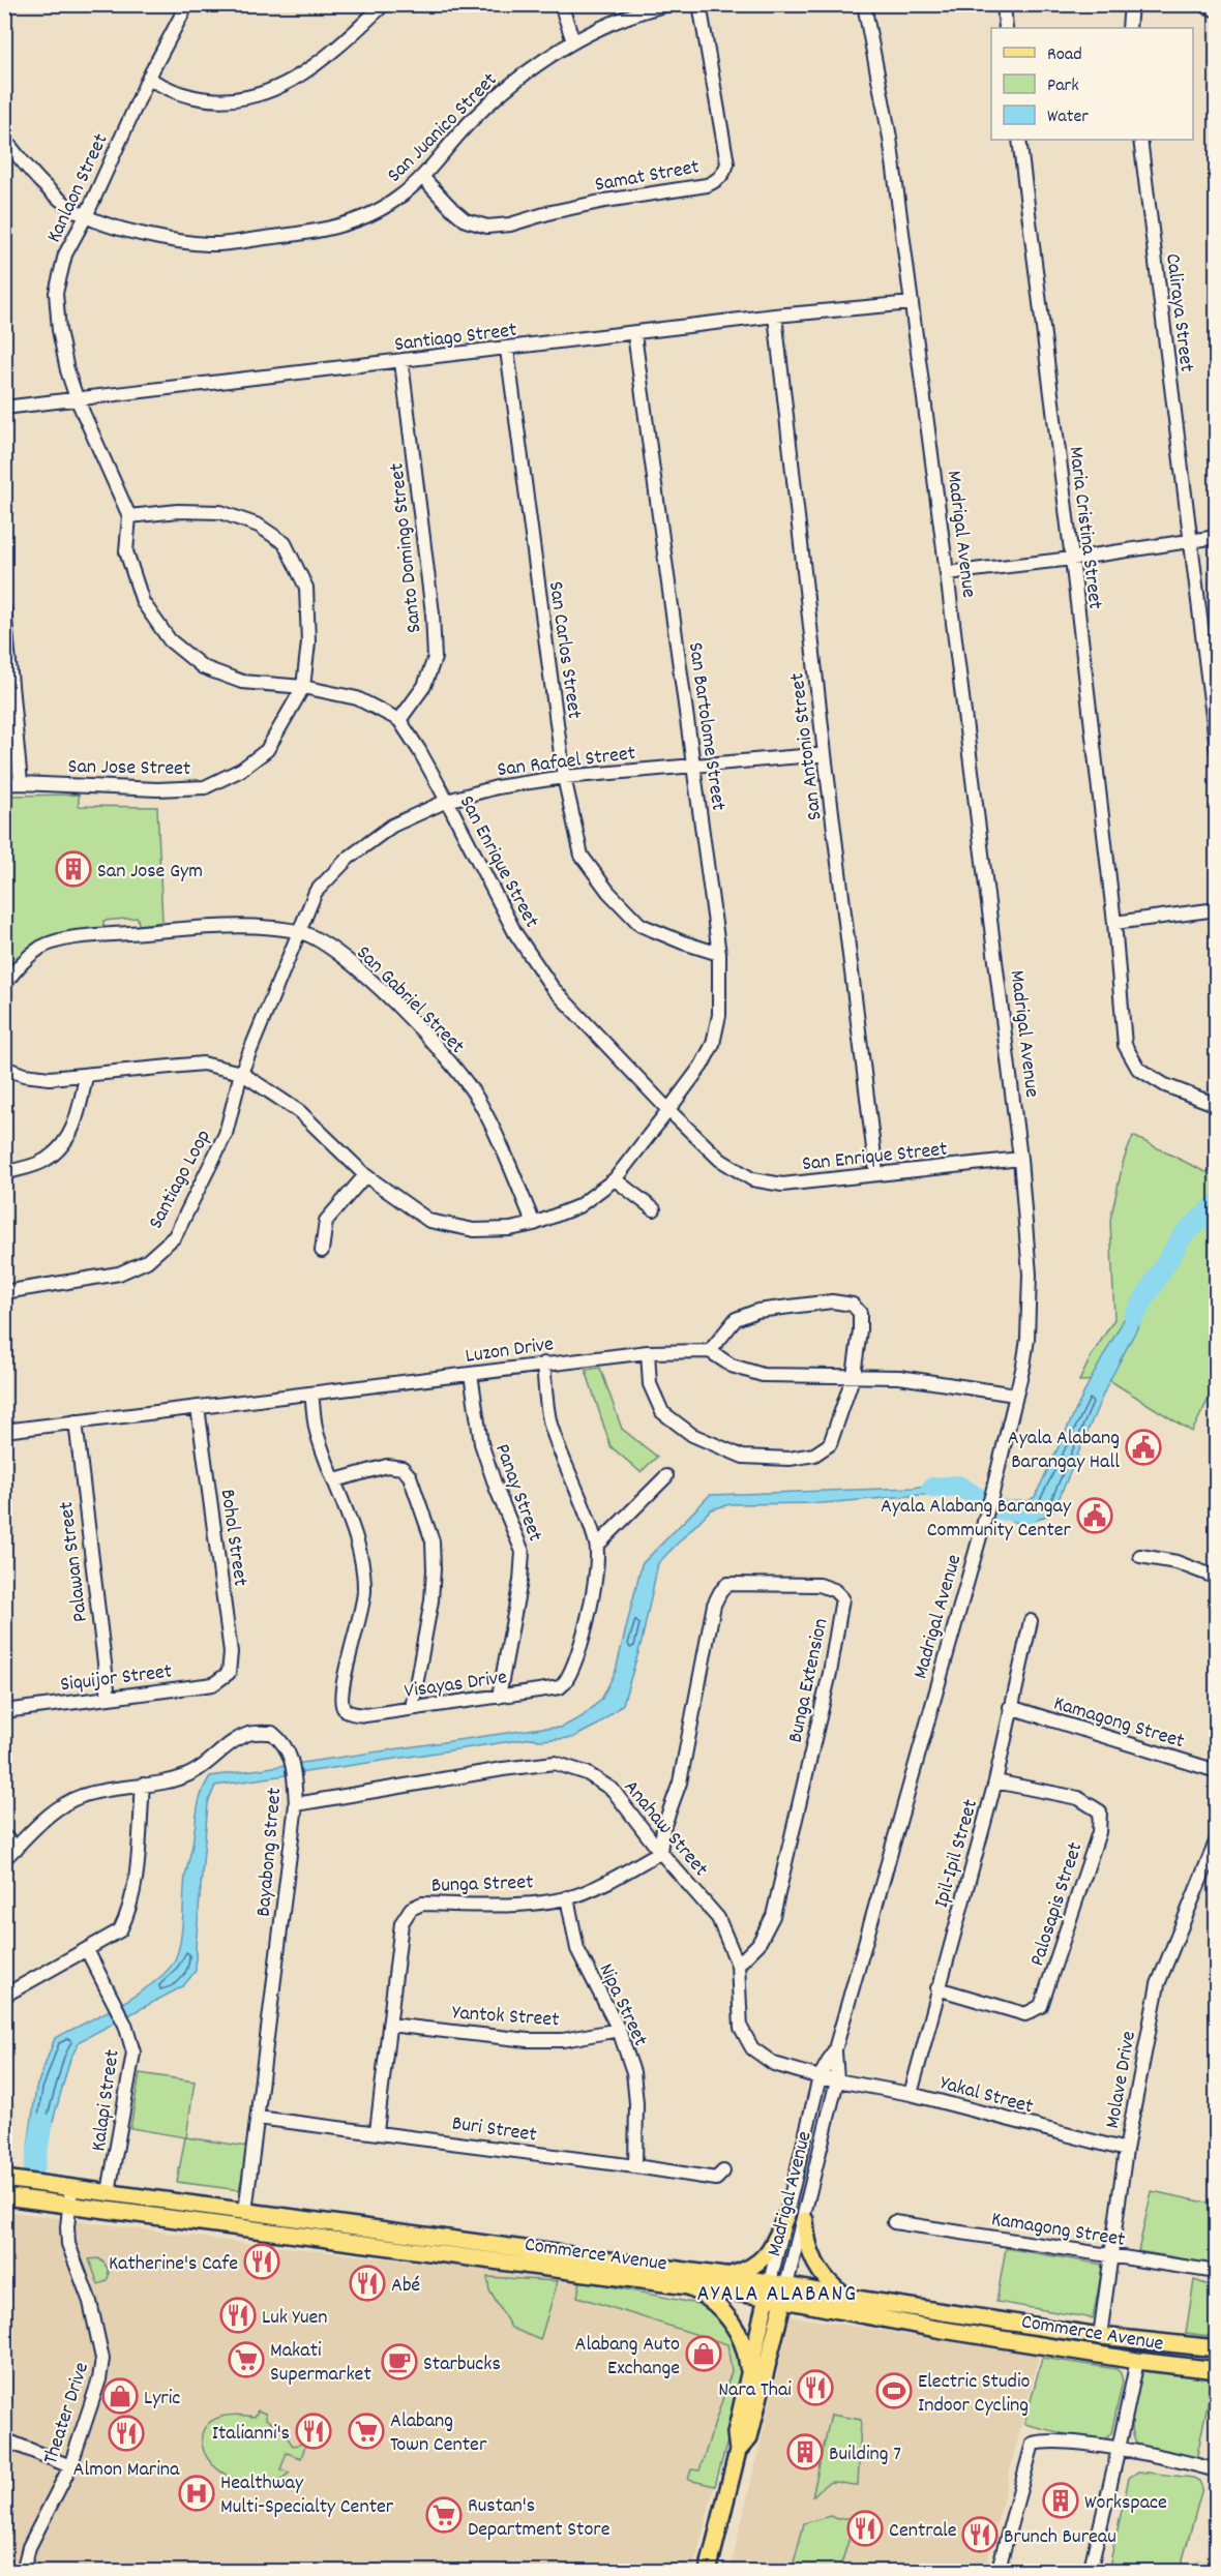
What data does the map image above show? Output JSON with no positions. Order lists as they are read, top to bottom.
{
  "streets": {
    "main road": ["Madrigal Avenue", "Commerce Avenue"],
    "street": [
      "San Juanico Street",
      "Samat Street",
      "Kanlaon Street",
      "Caliraya Street",
      "Santiago Street",
      "Maria Cristina Street",
      "Santo Domingo Street",
      "San Carlos Street",
      "San Bartolome Street",
      "San Antonio Street",
      "San Rafael Street",
      "San Jose Street",
      "San Enrique Street",
      "San Gabriel Street",
      "Santiago Loop",
      "Luzon Drive",
      "Panay Street",
      "Bohol Street",
      "Palawan Street",
      "Siquijor Street",
      "Bunga Extension",
      "Visayas Drive",
      "Kamagong Street",
      "Anahaw Street",
      "Bayabong Street",
      "Ipil-Ipil Street",
      "Bunga Street",
      "Palosapis Street",
      "Nipa Street",
      "Yantok Street",
      "Molave Drive",
      "Yakal Street",
      "Kalapi Street",
      "Buri Street",
      "Theater Drive"
    ]
  },
  "crossings": [
    ["San Juanico Street", "Samat Street"],
    ["San Juanico Street", "Kanlaon Street"],
    ["Kanlaon Street", "Santiago Street"],
    ["Kanlaon Street", "San Enrique Street"],
    ["Santiago Street", "Madrigal Avenue"],
    ["Santiago Street", "Santo Domingo Street"],
    ["Santiago Street", "San Carlos Street"],
    ["Santiago Street", "San Bartolome Street"],
    ["Santiago Street", "San Antonio Street"],
    ["Santiago Street", "San Enrique Street"],
    ["Madrigal Avenue", "San Enrique Street"],
    ["Madrigal Avenue", "Anahaw Street"],
    ["Madrigal Avenue", "Yakal Street"],
    ["Madrigal Avenue", "Commerce Avenue"],
    ["Santo Domingo Street", "San Enrique Street"],
    ["San Carlos Street", "San Bartolome Street"],
    ["San Carlos Street", "San Rafael Street"],
    ["San Bartolome Street", "San Rafael Street"],
    ["San Bartolome Street", "San Enrique Street"],
    ["San Bartolome Street", "San Gabriel Street"],
    ["San Bartolome Street", "Santiago Loop"],
    ["San Antonio Street", "San Rafael Street"],
    ["San Antonio Street", "San Enrique Street"],
    ["San Rafael Street", "San Enrique Street"],
    ["San Rafael Street", "San Gabriel Street"],
    ["San Rafael Street", "Santiago Loop"],
    ["San Jose Street", "San Enrique Street"],
    ["Luzon Drive", "Panay Street"],
    ["Luzon Drive", "Bohol Street"],
    ["Luzon Drive", "Palawan Street"],
    ["Luzon Drive", "Visayas Drive"],
    ["Panay Street", "Visayas Drive"],
    ["Bohol Street", "Siquijor Street"],
    ["Palawan Street", "Siquijor Street"],
    ["Bunga Extension", "Anahaw Street"],
    ["Bunga Extension", "Bunga Street"],
    ["Kamagong Street", "Ipil-Ipil Street"],
    ["Kamagong Street", "Molave Drive"],
    ["Anahaw Street", "Bayabong Street"],
    ["Anahaw Street", "Bunga Street"],
    ["Anahaw Street", "Yakal Street"],
    ["Bayabong Street", "Buri Street"],
    ["Bayabong Street", "Commerce Avenue"],
    ["Ipil-Ipil Street", "Palosapis Street"],
    ["Ipil-Ipil Street", "Yakal Street"],
    ["Bunga Street", "Nipa Street"],
    ["Bunga Street", "Yantok Street"],
    ["Bunga Street", "Buri Street"],
    ["Nipa Street", "Yantok Street"],
    ["Nipa Street", "Buri Street"],
    ["Molave Drive", "Yakal Street"],
    ["Molave Drive", "Commerce Avenue"],
    ["Kalapi Street", "Commerce Avenue"],
    ["Commerce Avenue", "Theater Drive"]
  ],
  "districts": ["AYALA ALABANG"],
  "places": {
    "building": ["San Jose Gym", "Building 7", "Workspace"],
    "public building": ["Ayala Alabang Barangay Hall", "Ayala Alabang Barangay Community Center"],
    "restaurant": [
      "Katherine's Cafe",
      "Abé",
      "Luk Yuen",
      "Nara Thai",
      "Italianni's",
      "Almon Marina",
      "Centrale",
      "Brunch Bureau"
    ],
    "shop": ["Alabang Auto Exchange", "Lyric"],
    "supermarket": ["Makati Supermarket", "Alabang Town Center", "Rustan's Department Store"],
    "cafe": ["Starbucks"],
    "sports": ["Electric Studio Indoor Cycling"],
    "hospital": ["Healthway Multi-Specialty Center"]
  },
  "legend": ["Road", "Park", "Water"]
}
